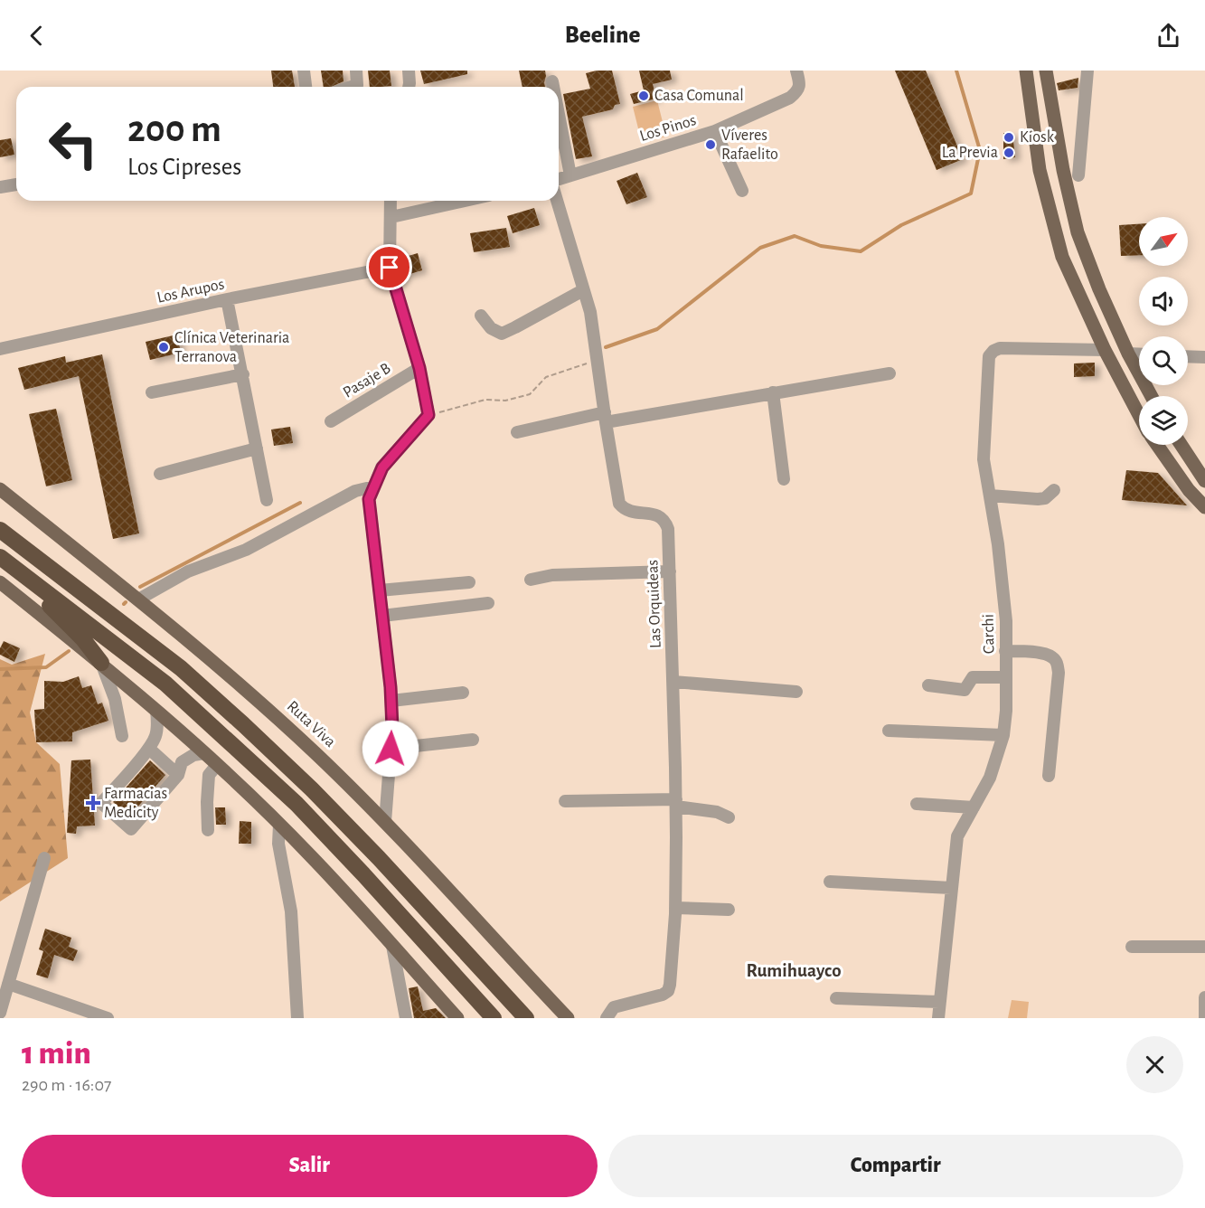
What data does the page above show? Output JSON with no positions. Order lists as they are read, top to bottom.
{
  "streets": {
    "main road": ["Ruta Viva"],
    "street": [
      "Los Pinos",
      "Los Arupos",
      "Pasaje B",
      "Las Orquideas",
      "Carchi"
    ]
  },
  "districts": ["Rumihuayco"],
  "places": {
    "other": [
      "Casa Comunal",
      "Kiosk",
      "Víveres Rafaelito",
      "La Previa",
      "Clínica Veterinaria Terranova"
    ],
    "health": ["Farmacias Medicity"]
  },
  "north": "top right",
  "page": {
    "header": "Beeline",
    "turn": ["200 m", "Los Cipreses"],
    "heading": ["1 min", "290 m · 16:07"],
    "buttons": ["Salir", "Compartir"]
  }
}
